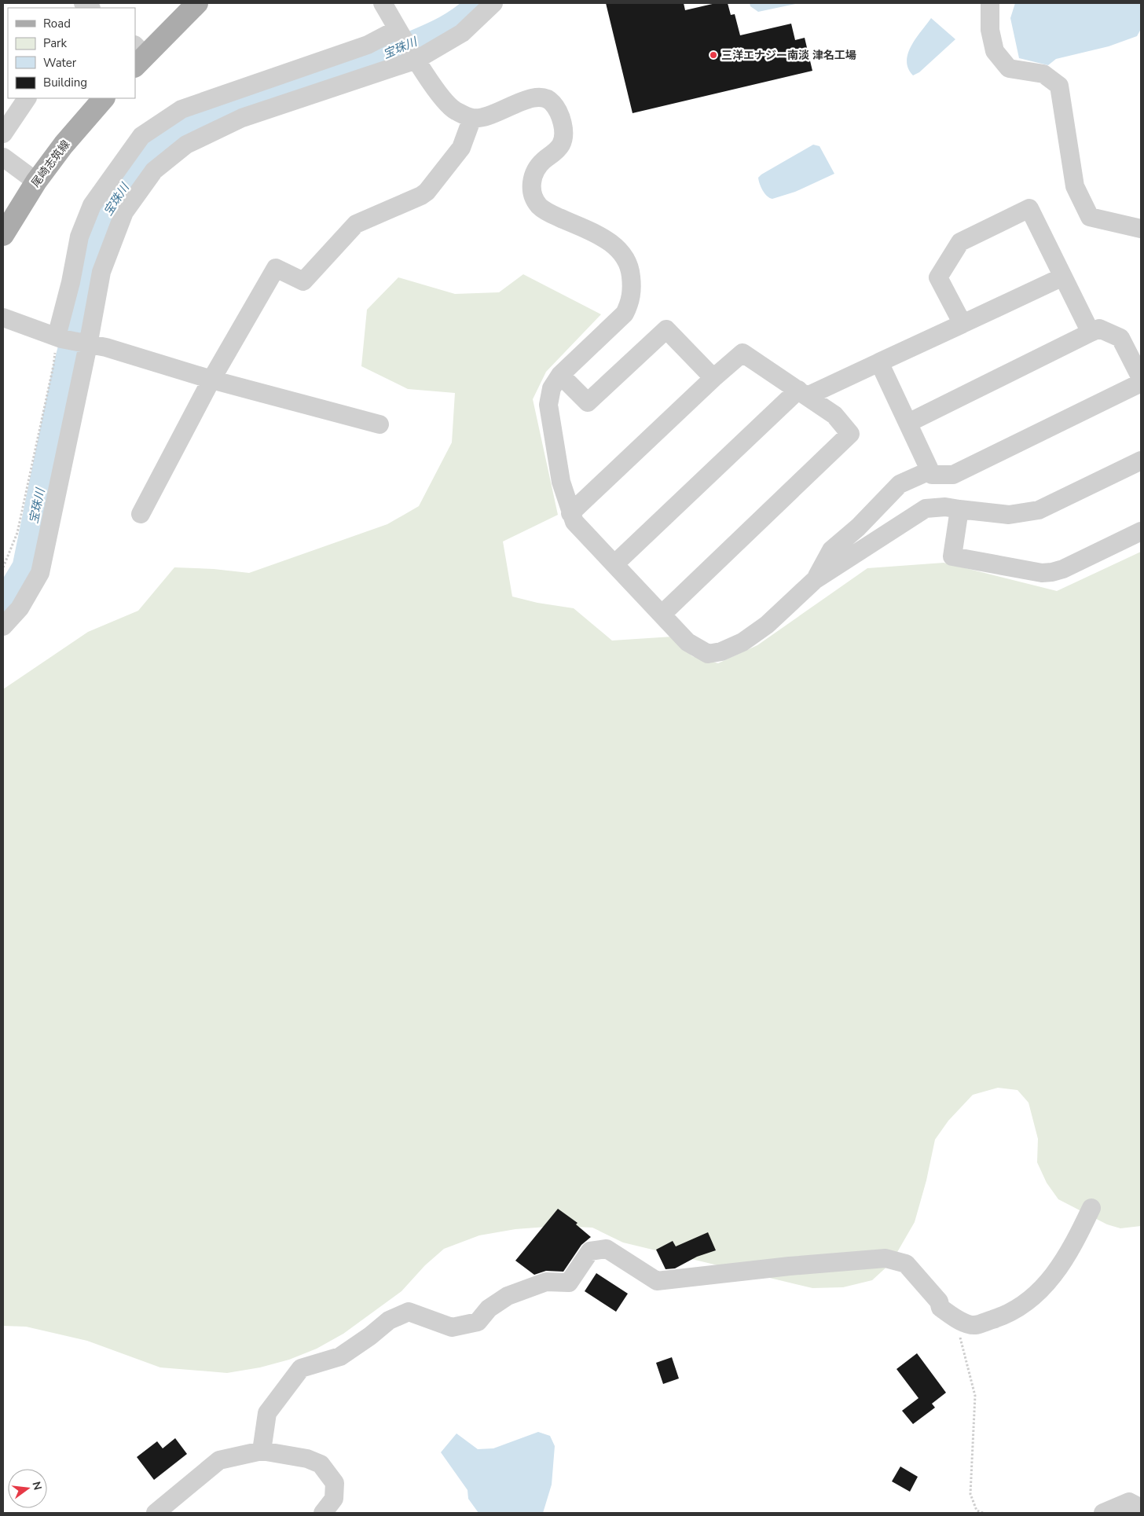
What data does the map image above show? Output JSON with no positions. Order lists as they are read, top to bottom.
{
  "streets": {
    "main road": ["尾崎志筑線"]
  },
  "water": ["宝珠川"],
  "places": ["三洋エナジー南淡 津名工場"],
  "legend": [
    "Road",
    "Park",
    "Water",
    "Building"
  ],
  "north": "right"
}
